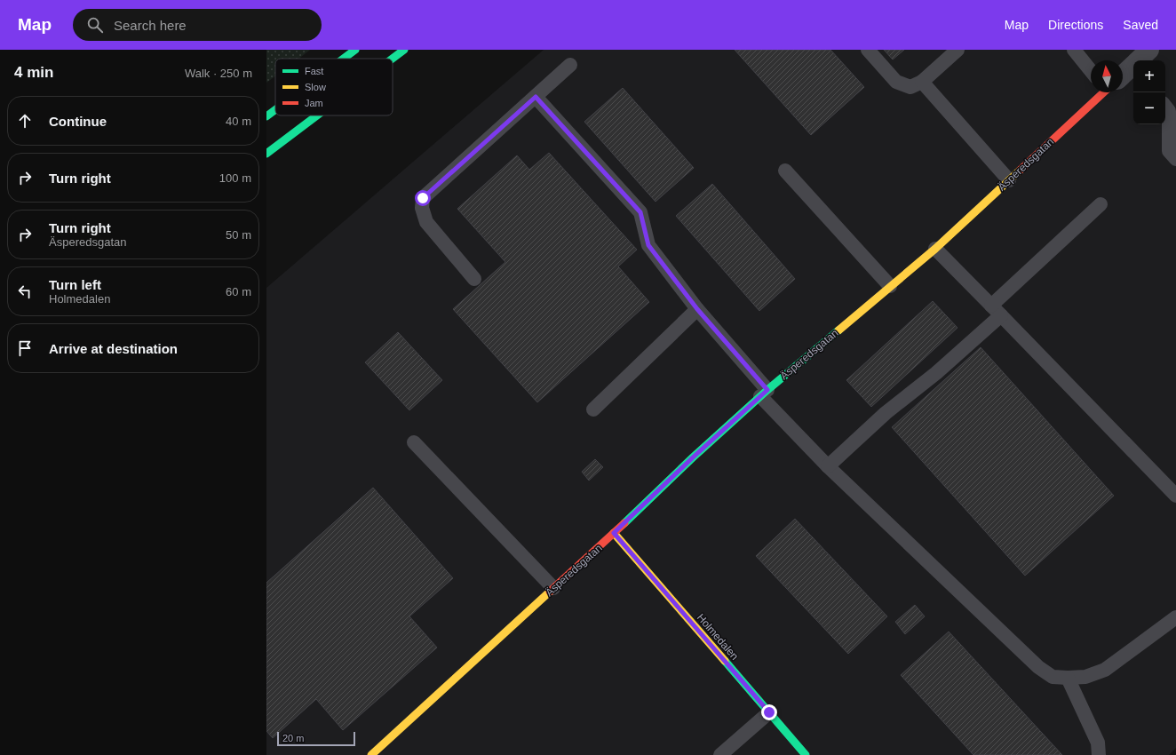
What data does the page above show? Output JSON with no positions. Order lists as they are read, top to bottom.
{
  "streets": {
    "street": ["Äsperedsgatan", "Holmedalen"]
  },
  "crossings": [
    ["Äsperedsgatan", "Holmedalen"]
  ],
  "legend": ["Fast", "Slow", "Jam"],
  "scale_bar": "20 m",
  "north": "top",
  "page": {
    "header": "Map",
    "search": "Search here",
    "nav": ["Map", "Directions", "Saved"],
    "heading": ["4 min", "Walk · 250 m"],
    "map_buttons": ["+", "−"],
    "list": [
      ["Continue", "40 m"],
      ["Turn right", "100 m"],
      ["Turn right", "Äsperedsgatan", "50 m"],
      ["Turn left", "Holmedalen", "60 m"],
      "Arrive at destination"
    ],
    "scale": "20 m"
  }
}
